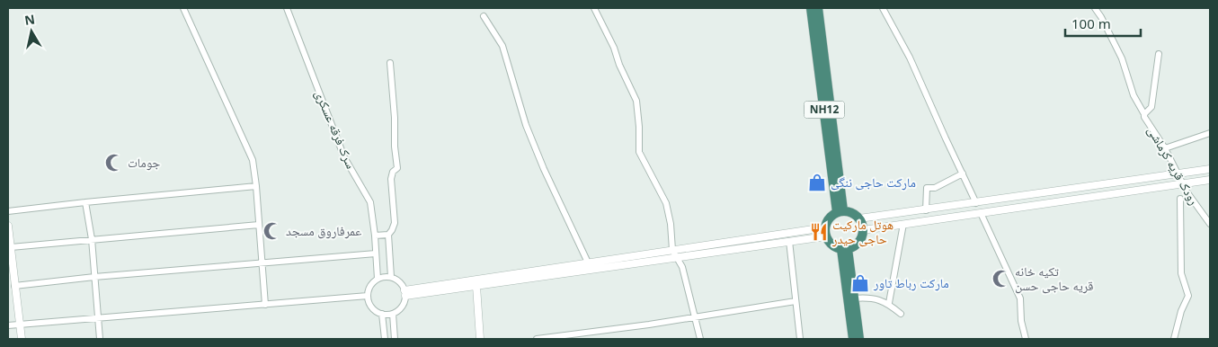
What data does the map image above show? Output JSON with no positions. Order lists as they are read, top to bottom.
{
  "streets": {
    "highway": ["NH12"],
    "street": ["سرک فرقه عسکری", "رودک قریه کرماشی"]
  },
  "places": {
    "mosque": ["جومات", "عمرفاروق مسجد", "تکیه خانه قریه حاجی حسن"],
    "shop": ["مارکت حاجی ننگی", "مارکت رباط تاور"],
    "restaurant": ["هوتل مارکیت حاجی حیدر"]
  },
  "scale_bar": "100 m",
  "north": "top"
}
